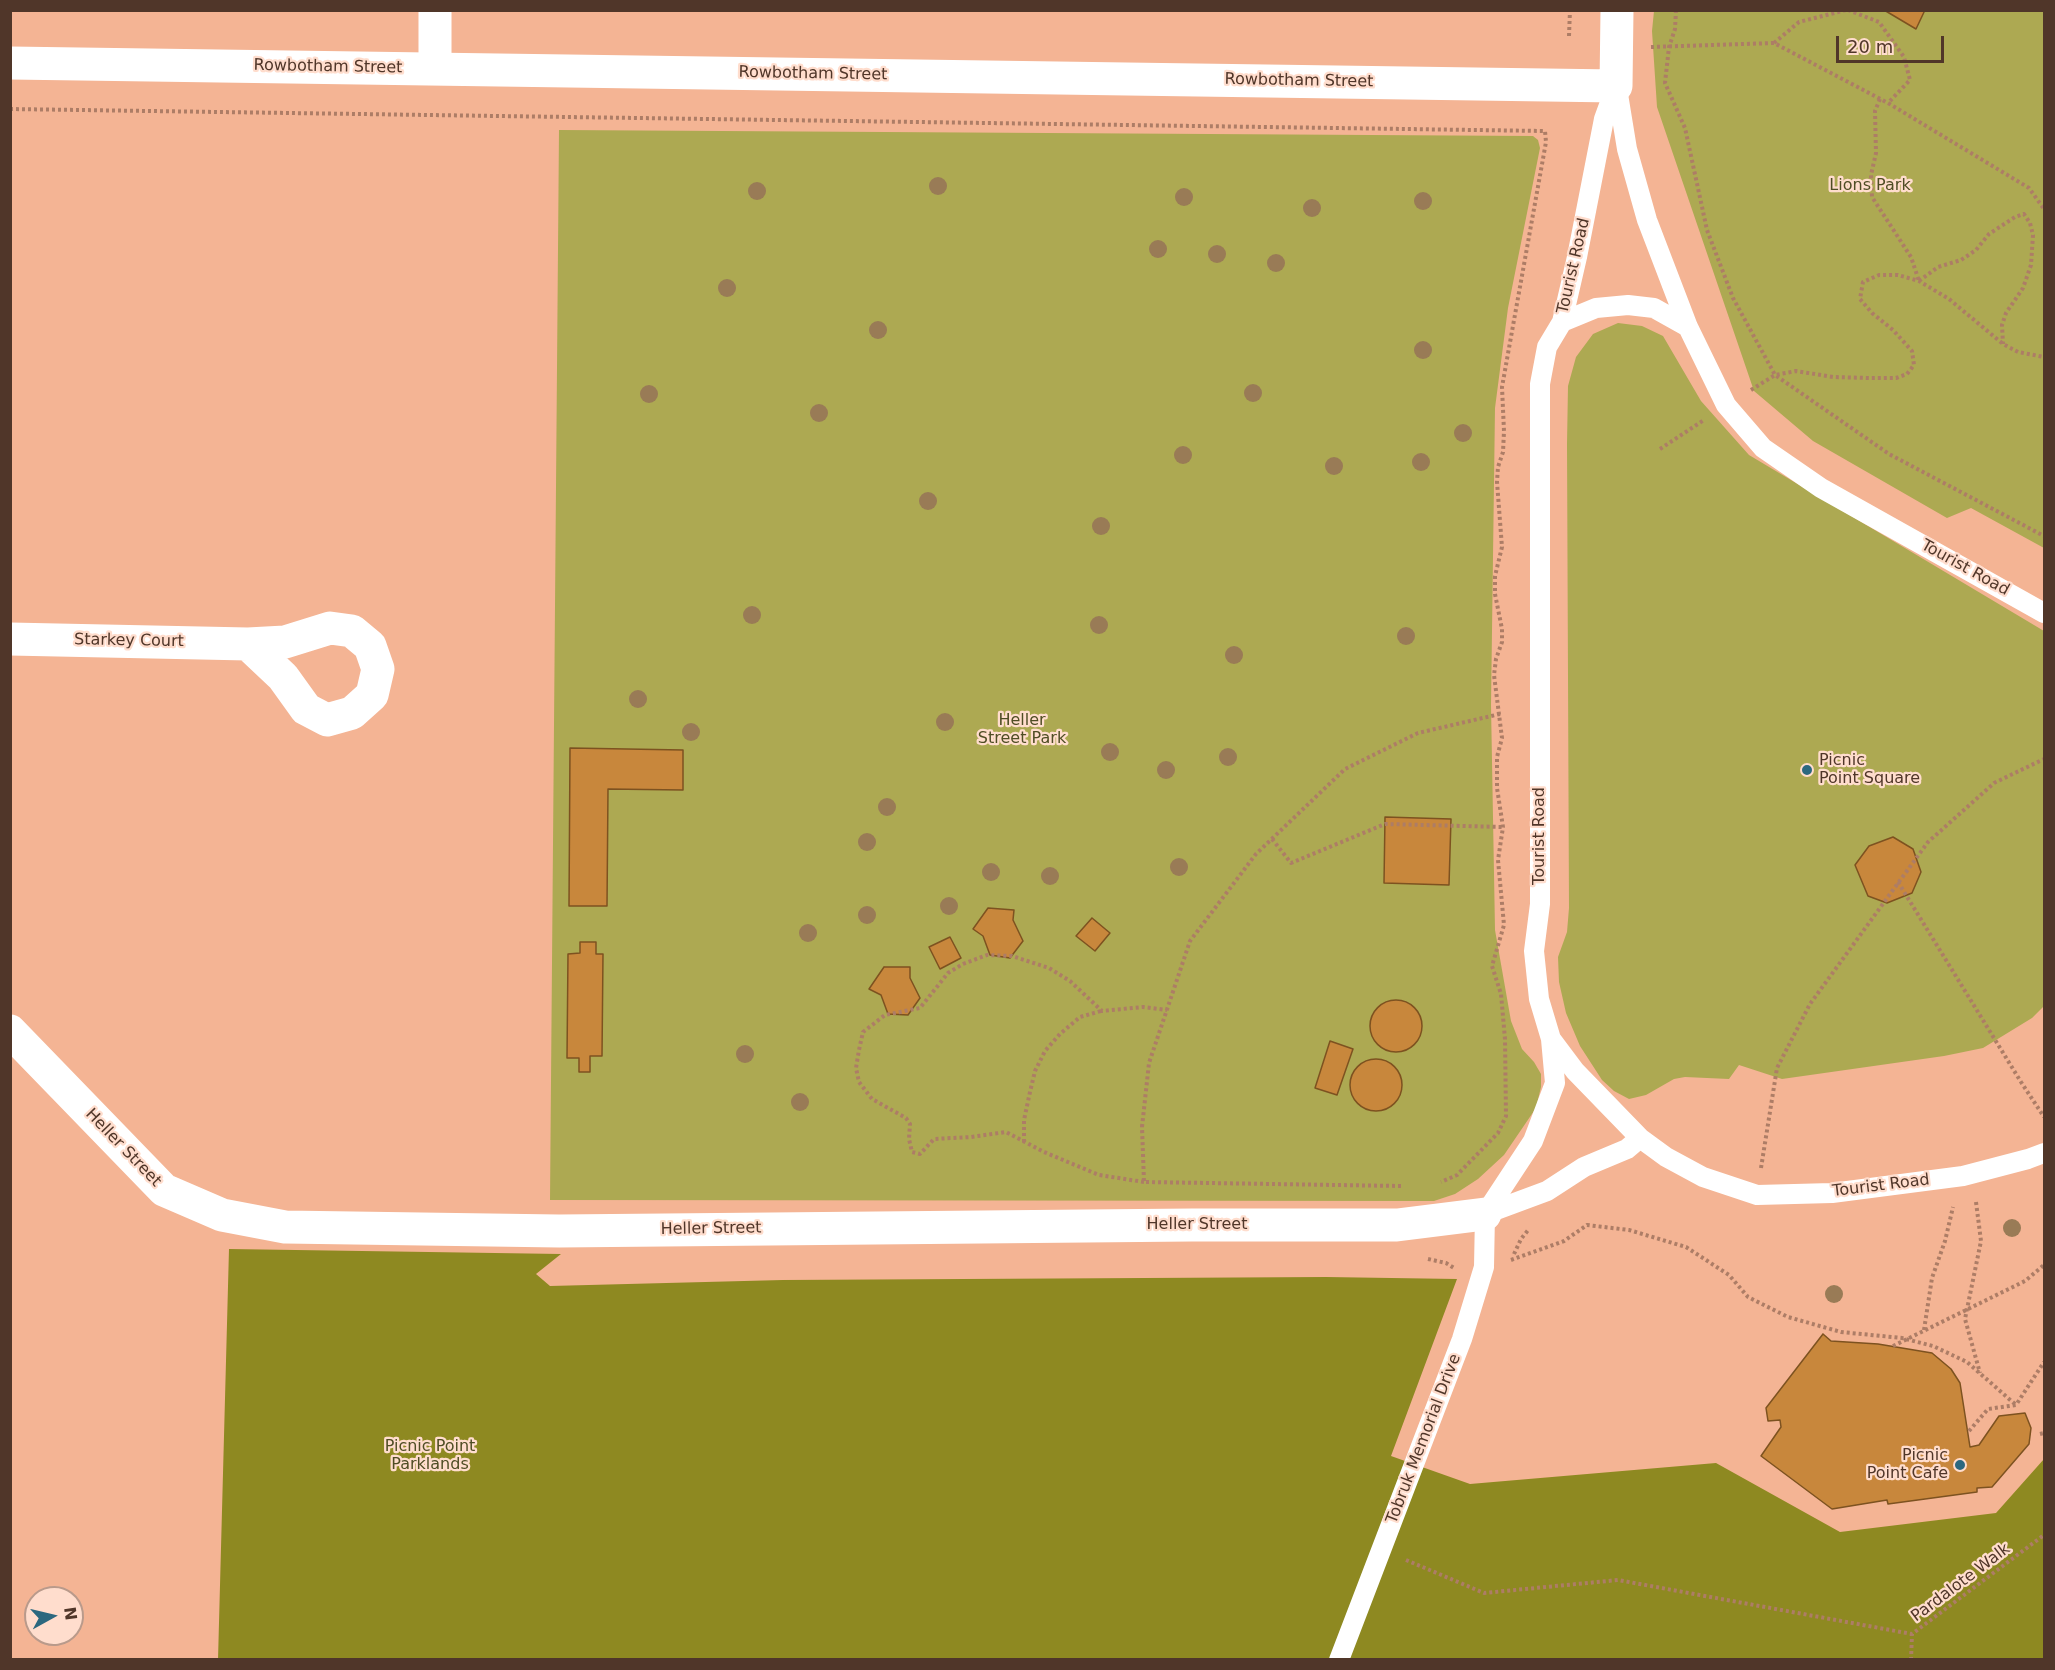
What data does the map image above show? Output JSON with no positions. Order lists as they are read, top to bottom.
{
  "streets": {
    "street": [
      "Rowbotham Street",
      "Tourist Road",
      "Starkey Court",
      "Heller Street"
    ],
    "lane": ["Tobruk Memorial Drive"],
    "path": ["Pardalote Walk"]
  },
  "crossings": [
    ["Rowbotham Street", "Tourist Road"],
    ["Tourist Road", "Heller Street"],
    ["Heller Street", "Tobruk Memorial Drive"]
  ],
  "parks": ["Lions Park", "Heller Street Park", "Picnic Point Parklands"],
  "places": ["Picnic Point Square", "Picnic Point Cafe"],
  "scale_bar": "20 m",
  "north": "right"
}
